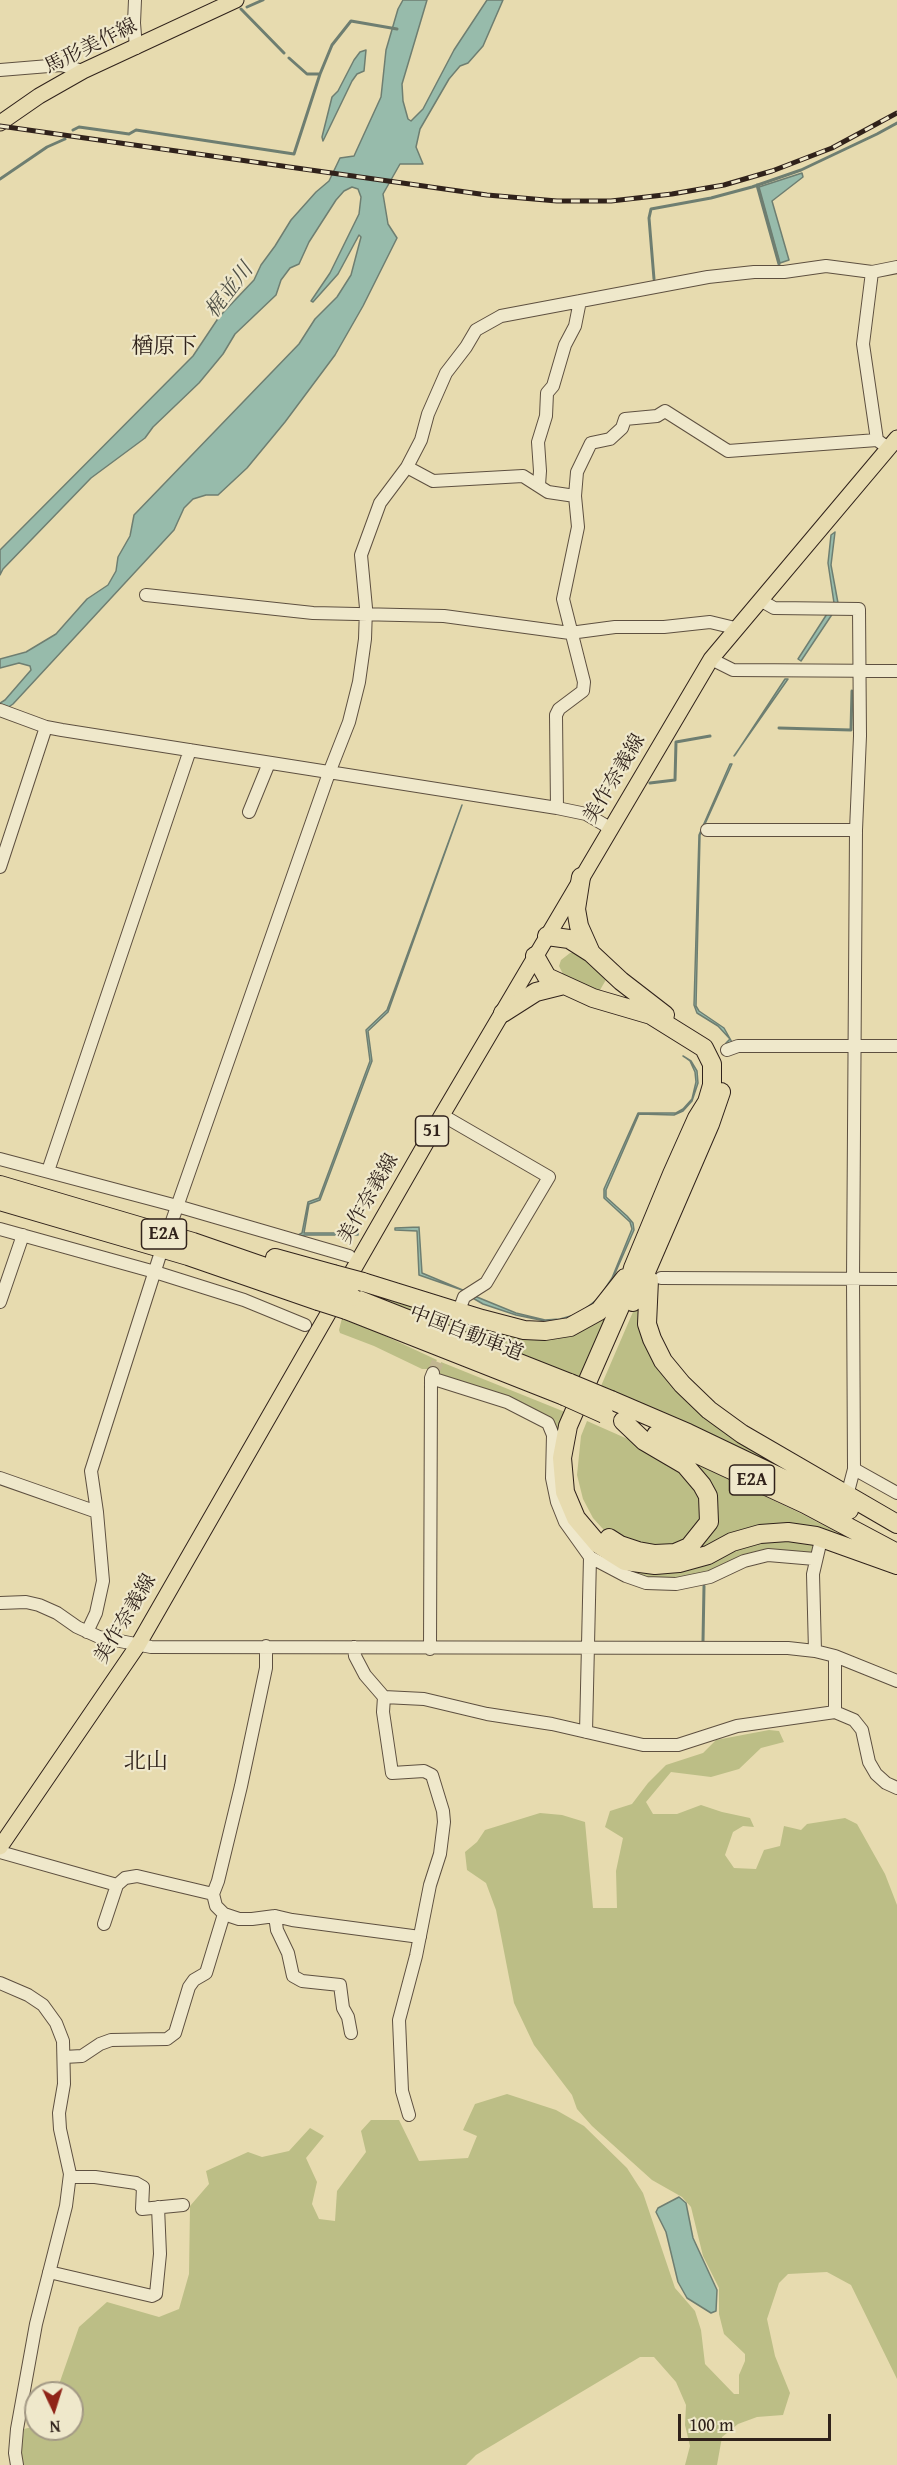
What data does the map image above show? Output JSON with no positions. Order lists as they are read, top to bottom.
{
  "streets": {
    "highway": ["E2A", "中国自動車道"],
    "main road": ["馬形美作線", "美作奈義線", "51"]
  },
  "districts": ["楢原下", "北山"],
  "water": ["梶並川"],
  "scale_bar": "100 m",
  "north": "bottom"
}
